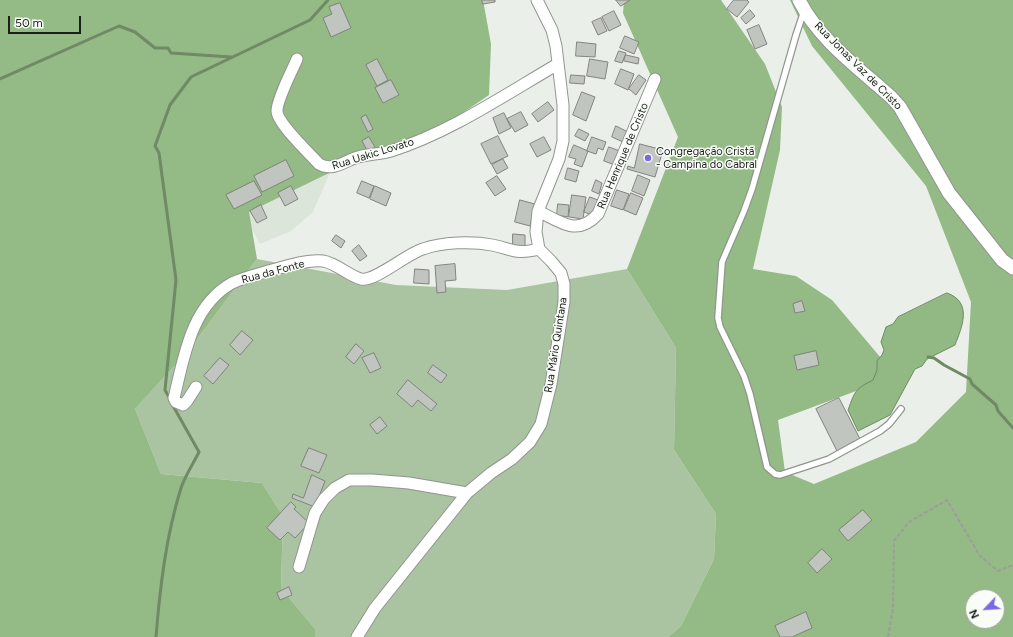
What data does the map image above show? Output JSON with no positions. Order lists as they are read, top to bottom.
{
  "streets": {
    "street": [
      "Rua Jonas Vaz de Cristo",
      "Rua Uakic Lovato",
      "Rua Henrique de Cristo",
      "Rua da Fonte",
      "Rua Mário Quintana"
    ]
  },
  "crossings": [
    ["Rua da Fonte", "Rua Mário Quintana"]
  ],
  "places": ["Congregação Cristã - Campina do Cabral"],
  "scale_bar": "50 m",
  "north": "bottom left"
}
